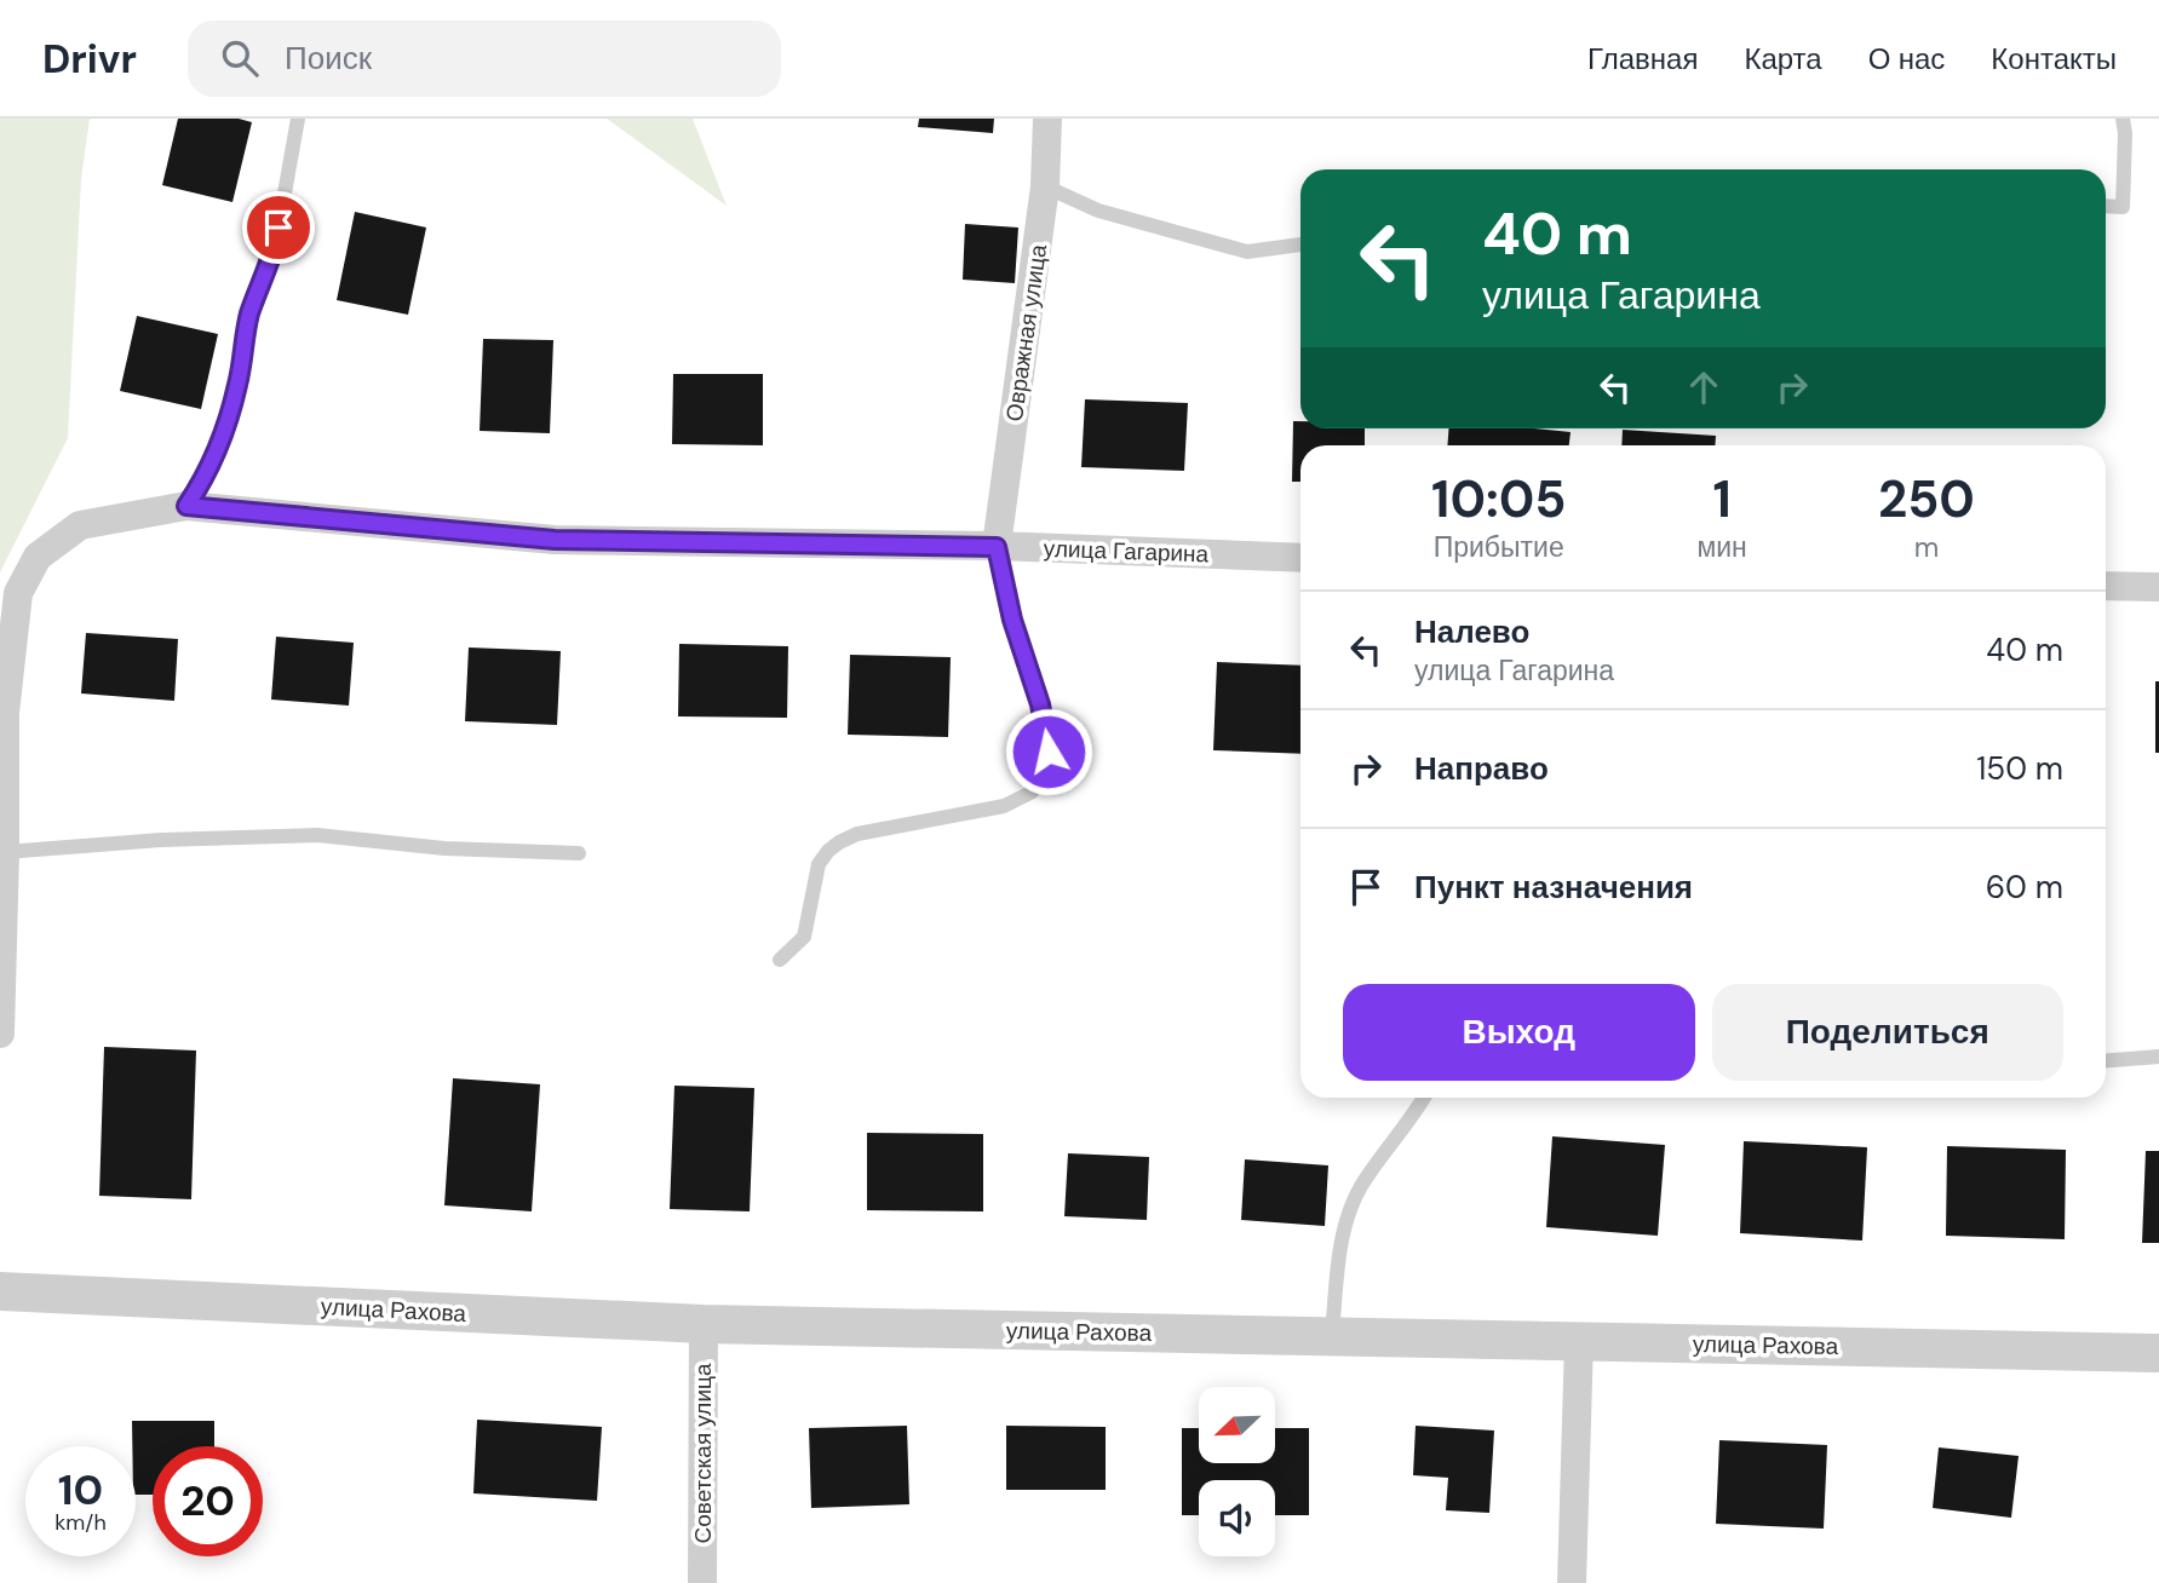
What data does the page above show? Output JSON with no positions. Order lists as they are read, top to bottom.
{
  "streets": {
    "street": [
      "Овражная улица",
      "улица Гагарина",
      "улица Рахова",
      "Советская улица"
    ]
  },
  "crossings": [
    ["Овражная улица", "улица Гагарина"],
    ["улица Рахова", "Советская улица"]
  ],
  "north": "bottom left",
  "page": {
    "header": "Drivr",
    "search": "Поиск",
    "nav": [
      "Главная",
      "Карта",
      "О нас",
      "Контакты"
    ],
    "turn": ["40 m", "улица Гагарина"],
    "eta": [
      "10:05",
      "Прибытие",
      "1",
      "мин",
      "250",
      "m"
    ],
    "list": [
      {
        "name": "Налево",
        "note": "улица Гагарина",
        "value": "40 m"
      },
      {
        "name": "Направо",
        "value": "150 m"
      },
      {
        "name": "Пункт назначения",
        "value": "60 m"
      }
    ],
    "buttons": ["Выход", "Поделиться"],
    "speed": "10 km/h",
    "limit": "20"
  }
}
